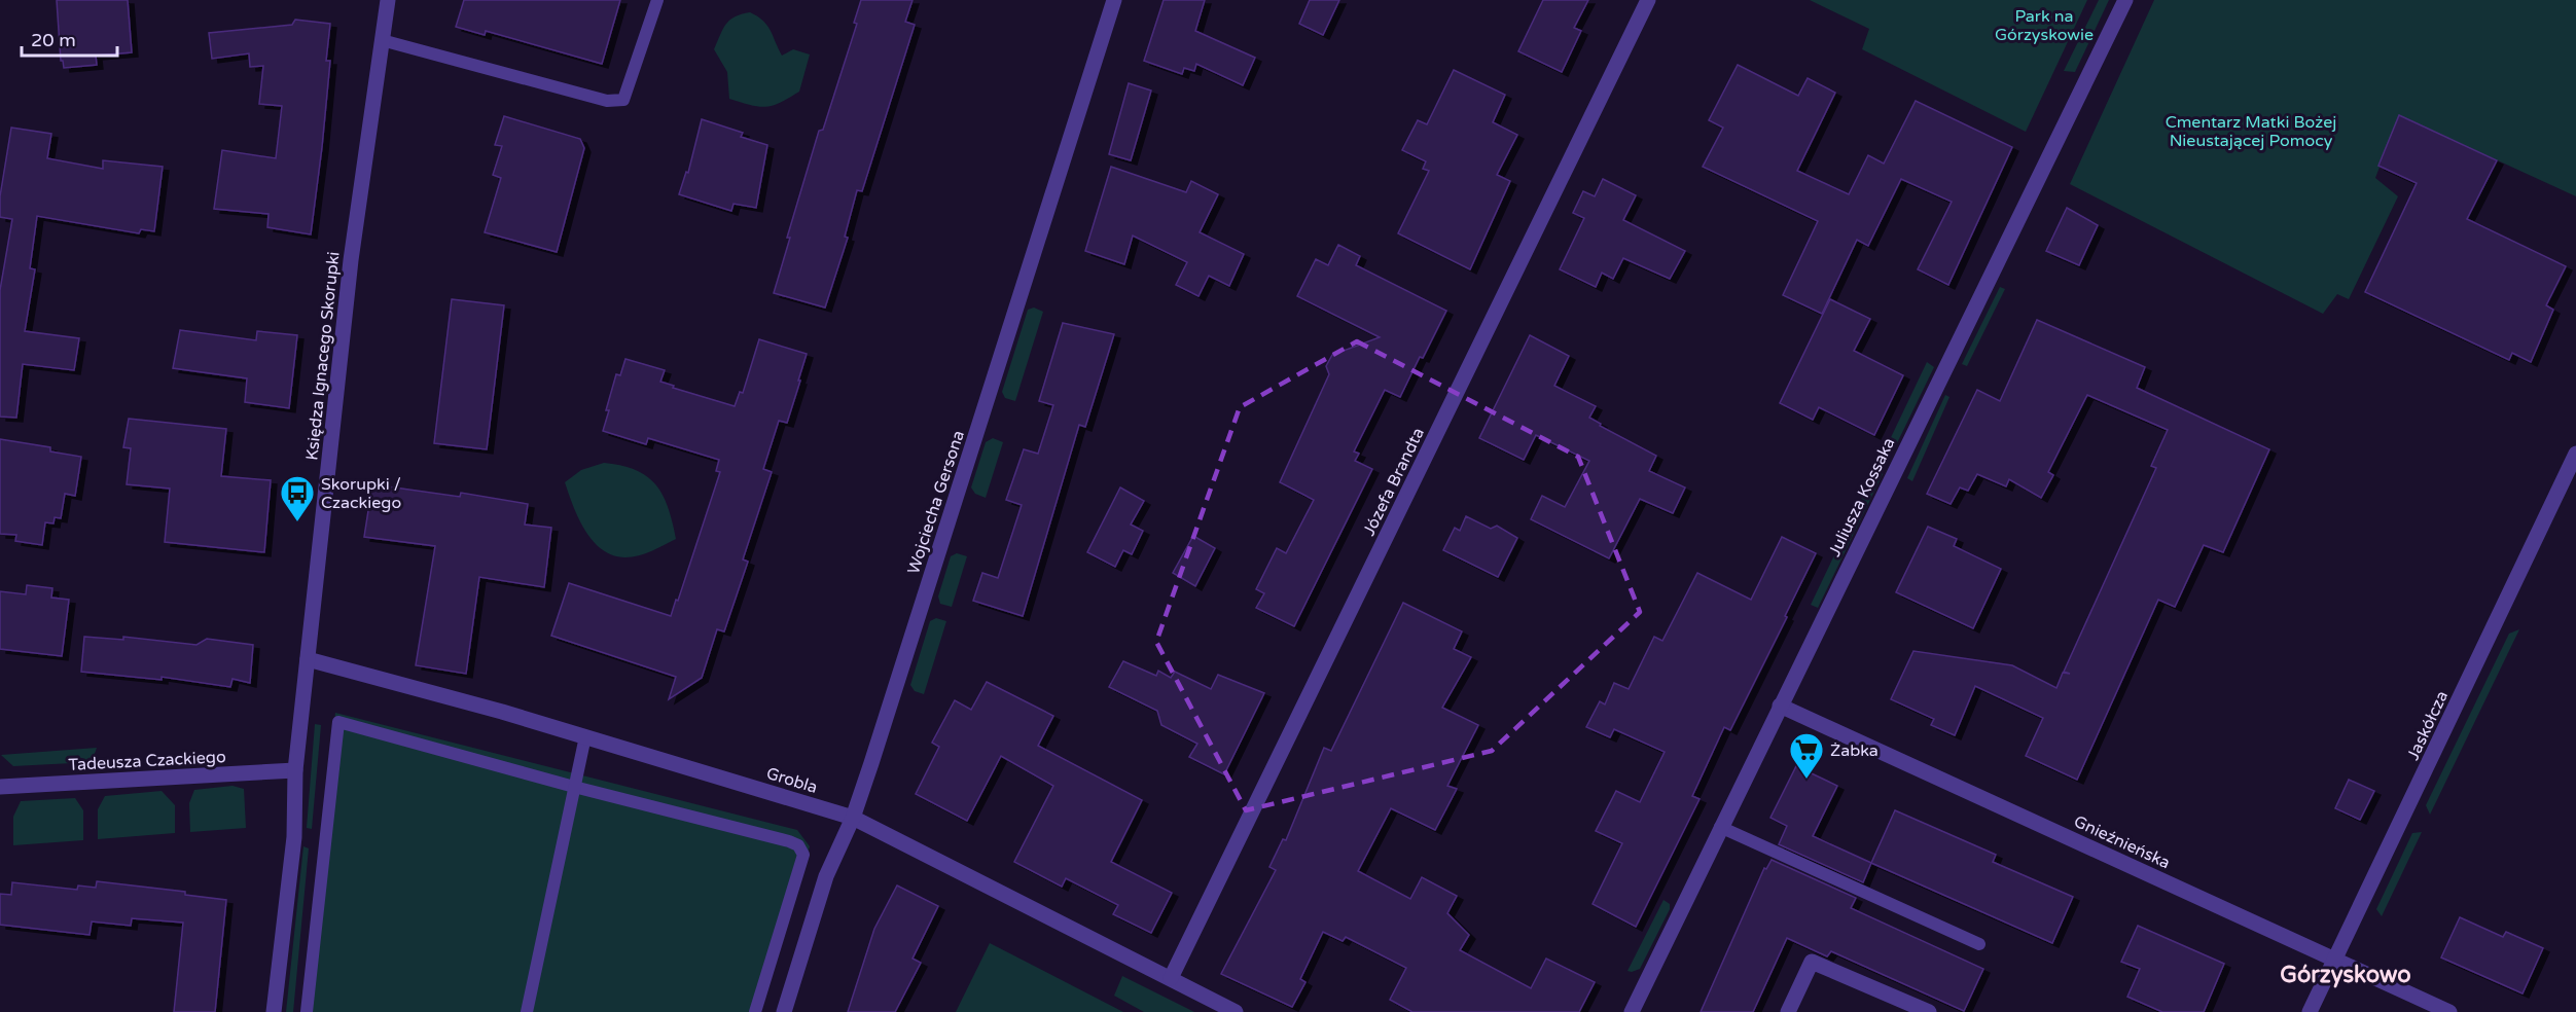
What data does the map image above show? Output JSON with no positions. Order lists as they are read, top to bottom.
{
  "streets": {
    "street": [
      "Księdza Ignacego Skorupki",
      "Józefa Brandta",
      "Juliusza Kossaka",
      "Wojciecha Gersona",
      "Jaskółcza",
      "Tadeusza Czackiego",
      "Grobla",
      "Gnieźnieńska"
    ]
  },
  "crossings": [
    ["Księdza Ignacego Skorupki", "Tadeusza Czackiego"],
    ["Księdza Ignacego Skorupki", "Grobla"],
    ["Józefa Brandta", "Grobla"],
    ["Juliusza Kossaka", "Gnieźnieńska"],
    ["Wojciecha Gersona", "Grobla"],
    ["Jaskółcza", "Gnieźnieńska"]
  ],
  "districts": ["Górzyskowo"],
  "parks": ["Park na Górzyskowie", "Cmentarz Matki Bożej Nieustającej Pomocy"],
  "places": {
    "bus stop": ["Skorupki / Czackiego"],
    "supermarket": ["Żabka"]
  },
  "scale_bar": "20 m"
}
